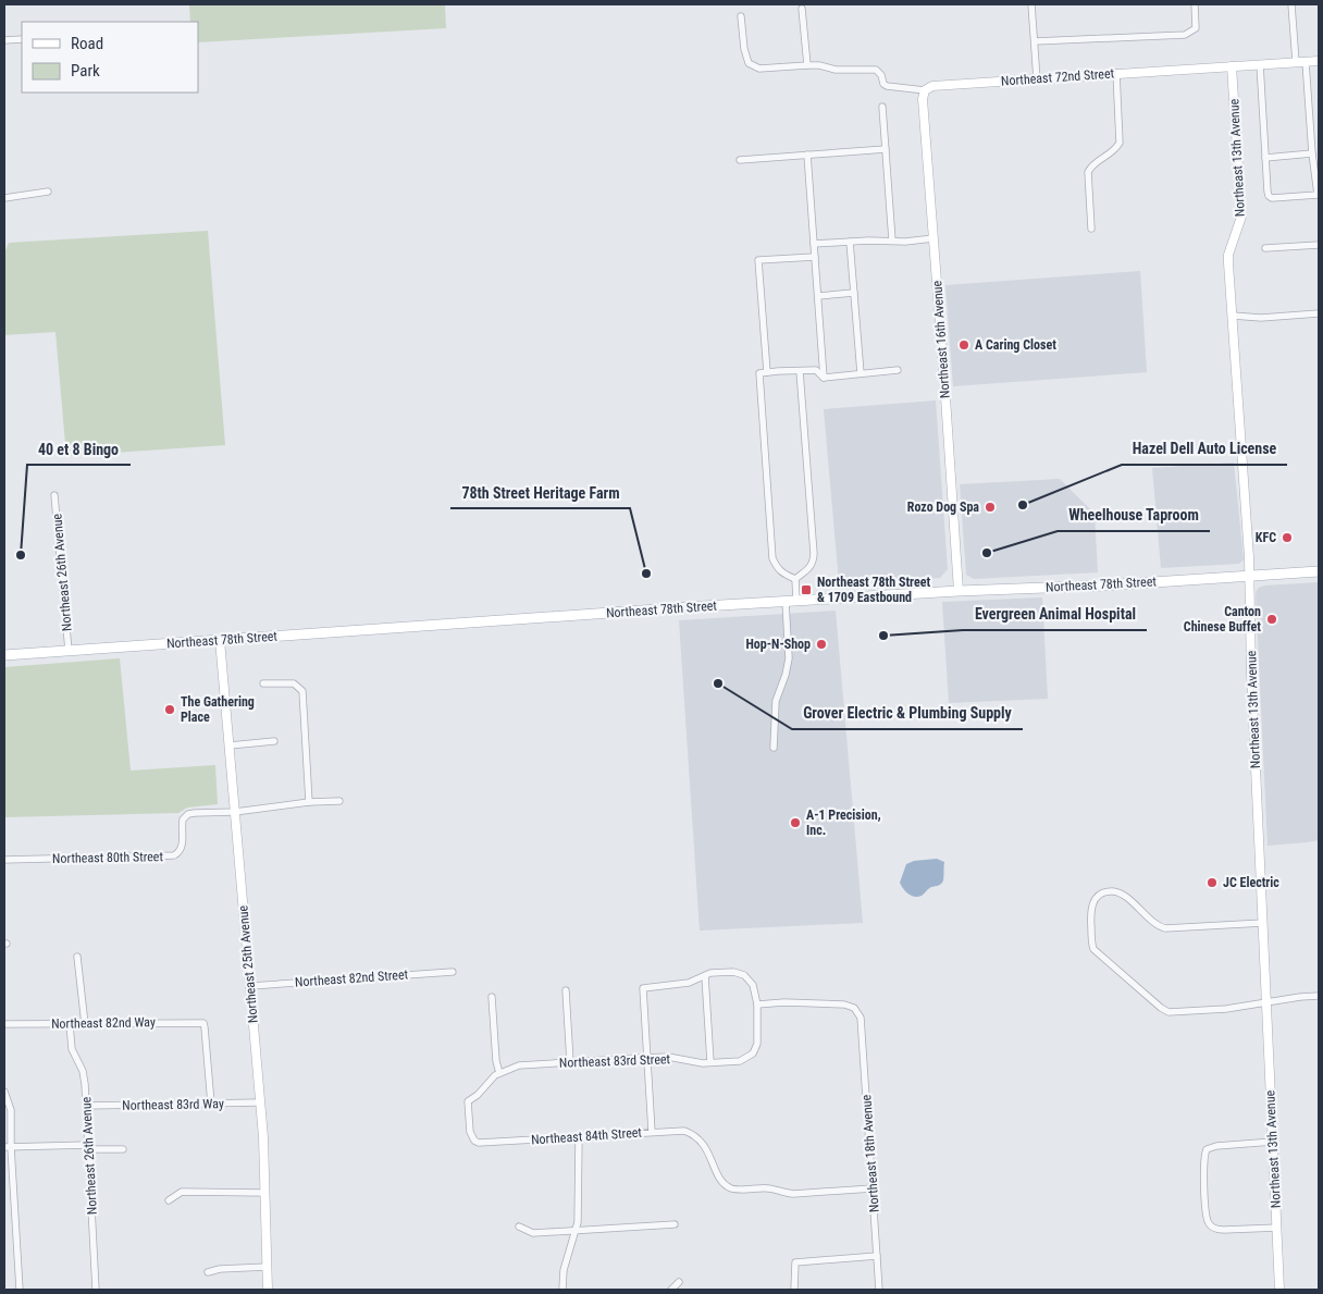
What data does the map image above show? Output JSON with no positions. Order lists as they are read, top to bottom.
{
  "streets": {
    "main road": ["Northeast 78th Street"],
    "street": [
      "Northeast 72nd Street",
      "Northeast 13th Avenue",
      "Northeast 16th Avenue",
      "Northeast 26th Avenue",
      "Northeast 80th Street",
      "Northeast 25th Avenue",
      "Northeast 82nd Street",
      "Northeast 82nd Way",
      "Northeast 83rd Street",
      "Northeast 83rd Way",
      "Northeast 84th Street",
      "Northeast 18th Avenue"
    ]
  },
  "crossings": [
    ["Northeast 72nd Street", "Northeast 13th Avenue"],
    ["Northeast 72nd Street", "Northeast 16th Avenue"],
    ["Northeast 13th Avenue", "Northeast 78th Street"],
    ["Northeast 16th Avenue", "Northeast 78th Street"],
    ["Northeast 26th Avenue", "Northeast 78th Street"],
    ["Northeast 26th Avenue", "Northeast 82nd Way"],
    ["Northeast 26th Avenue", "Northeast 83rd Way"],
    ["Northeast 78th Street", "Northeast 25th Avenue"],
    ["Northeast 80th Street", "Northeast 25th Avenue"],
    ["Northeast 25th Avenue", "Northeast 82nd Street"],
    ["Northeast 25th Avenue", "Northeast 83rd Way"],
    ["Northeast 82nd Way", "Northeast 83rd Way"],
    ["Northeast 83rd Street", "Northeast 84th Street"],
    ["Northeast 83rd Street", "Northeast 18th Avenue"],
    ["Northeast 84th Street", "Northeast 18th Avenue"]
  ],
  "places": {
    "other": [
      "A Caring Closet",
      "Hazel Dell Auto License",
      "Rozo Dog Spa",
      "KFC",
      "Wheelhouse Taproom",
      "40 et 8 Bingo",
      "78th Street Heritage Farm",
      "Canton Chinese Buffet",
      "Evergreen Animal Hospital",
      "Hop-N-Shop",
      "Grover Electric & Plumbing Supply",
      "The Gathering Place",
      "A-1 Precision, Inc.",
      "JC Electric"
    ],
    "transit": ["Northeast 78th Street & 1709 Eastbound"]
  },
  "legend": ["Road", "Park"]
}
